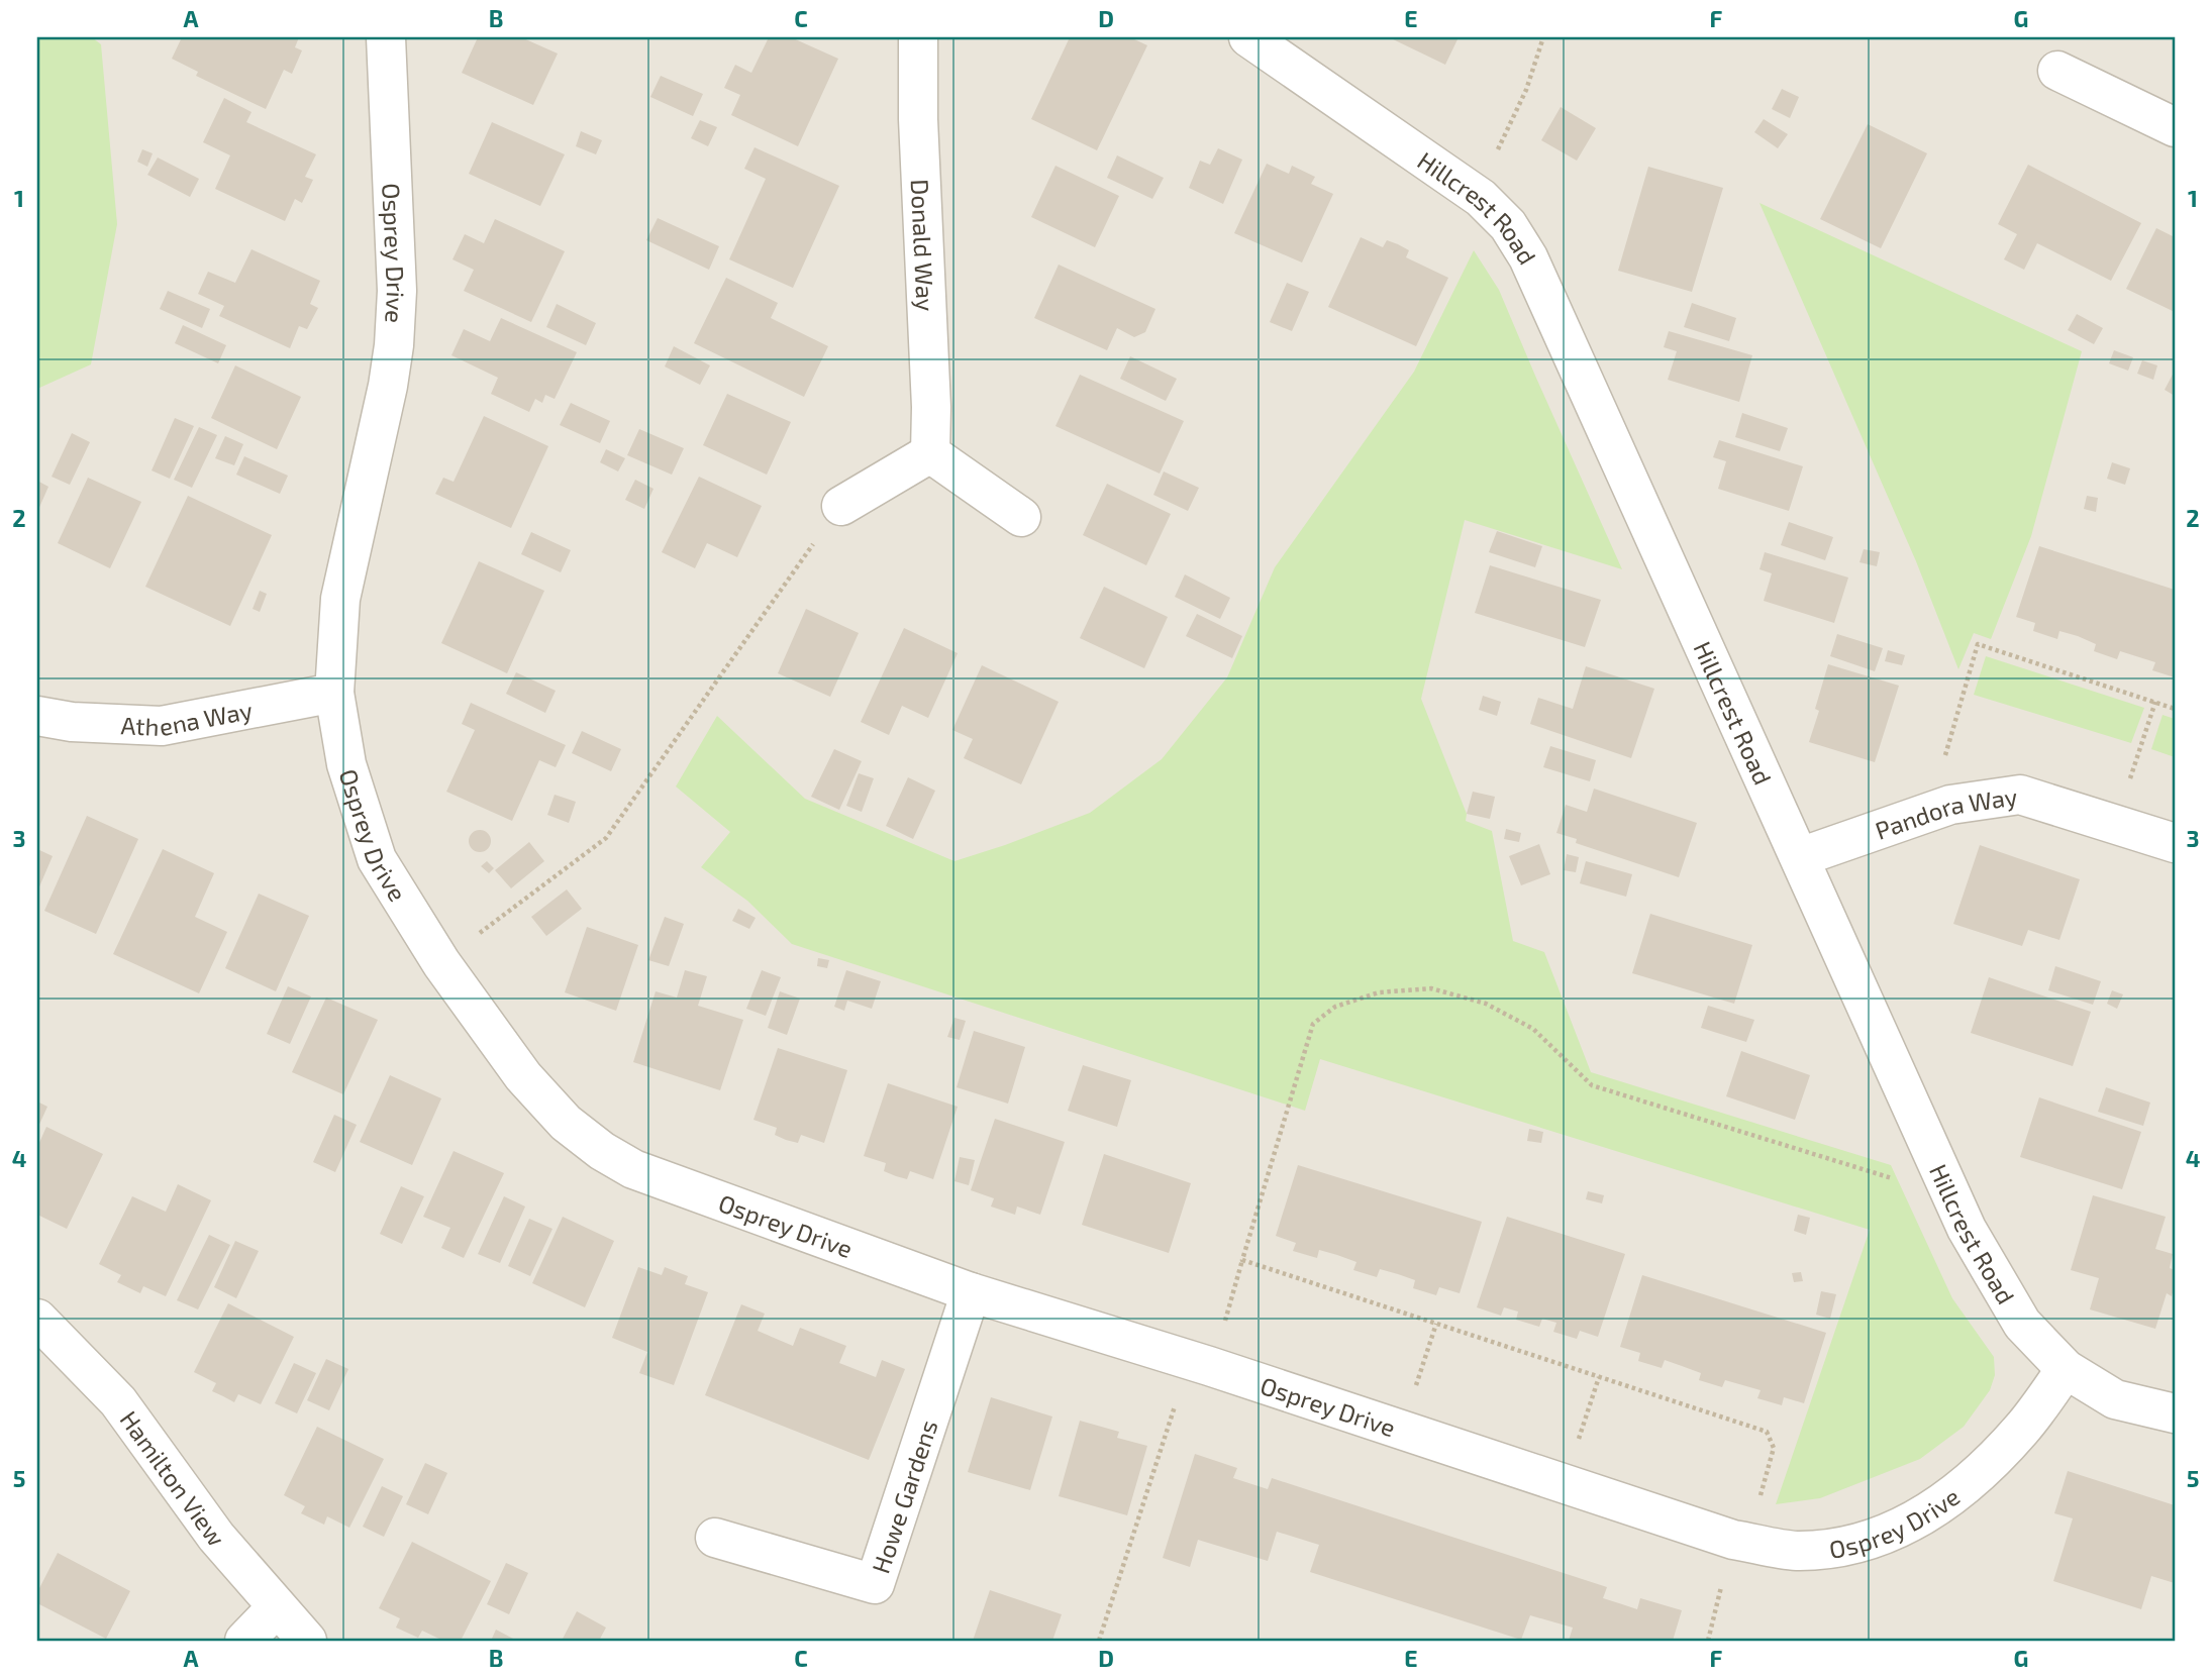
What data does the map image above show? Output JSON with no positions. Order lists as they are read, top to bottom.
{
  "streets": {
    "street": [
      "Hillcrest Road",
      "Donald Way",
      "Osprey Drive",
      "Athena Way",
      "Pandora Way",
      "Hamilton View",
      "Howe Gardens"
    ]
  },
  "crossings": [
    ["Hillcrest Road", "Osprey Drive"],
    ["Hillcrest Road", "Pandora Way"],
    ["Osprey Drive", "Athena Way"],
    ["Osprey Drive", "Howe Gardens"]
  ],
  "grid": {
    "columns": [
      "A",
      "B",
      "C",
      "D",
      "E",
      "F",
      "G"
    ],
    "rows": [
      "1",
      "2",
      "3",
      "4",
      "5"
    ]
  }
}
